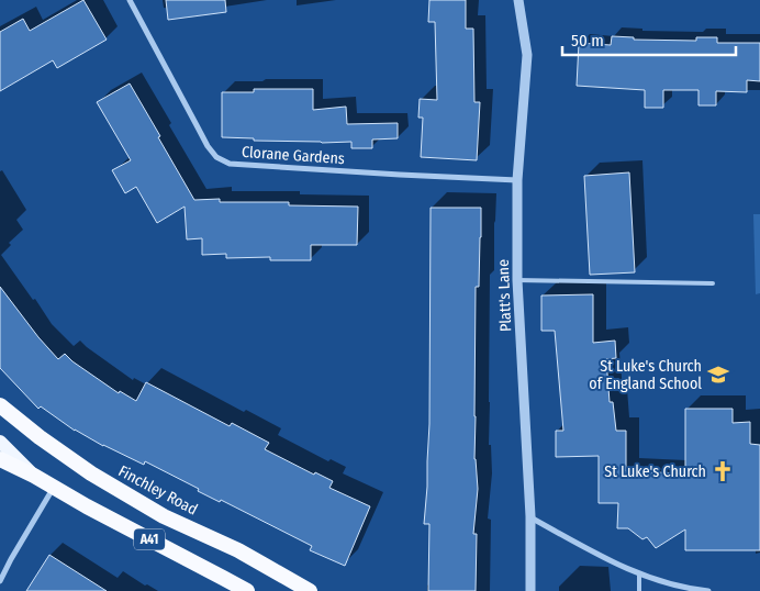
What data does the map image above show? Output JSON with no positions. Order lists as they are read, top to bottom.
{
  "streets": {
    "highway": ["Finchley Road", "A41"],
    "street": ["Clorane Gardens", "Platt's Lane"]
  },
  "crossings": [
    ["Clorane Gardens", "Platt's Lane"]
  ],
  "places": {
    "school or university": ["St Luke's Church of England School"],
    "church": ["St Luke's Church"]
  },
  "scale_bar": "50 m"
}
